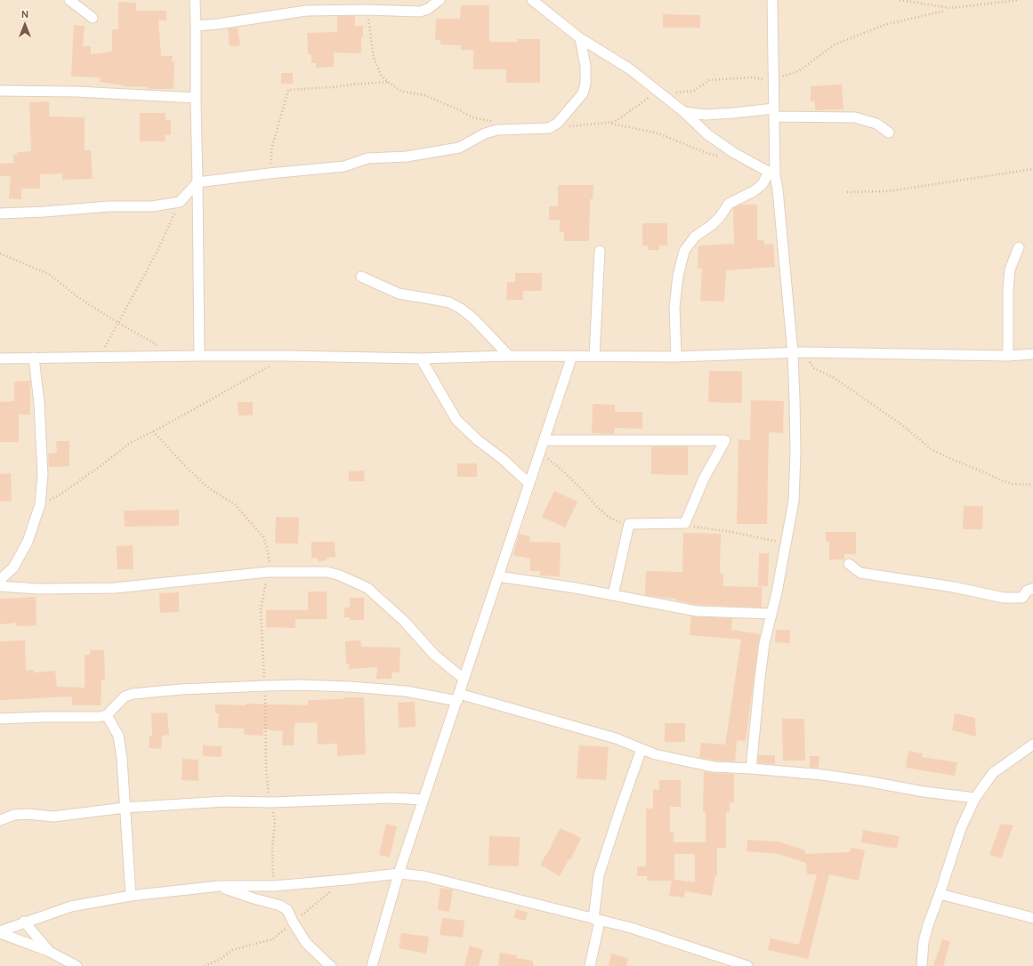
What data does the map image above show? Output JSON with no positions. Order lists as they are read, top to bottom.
{
  "north": "top"
}
